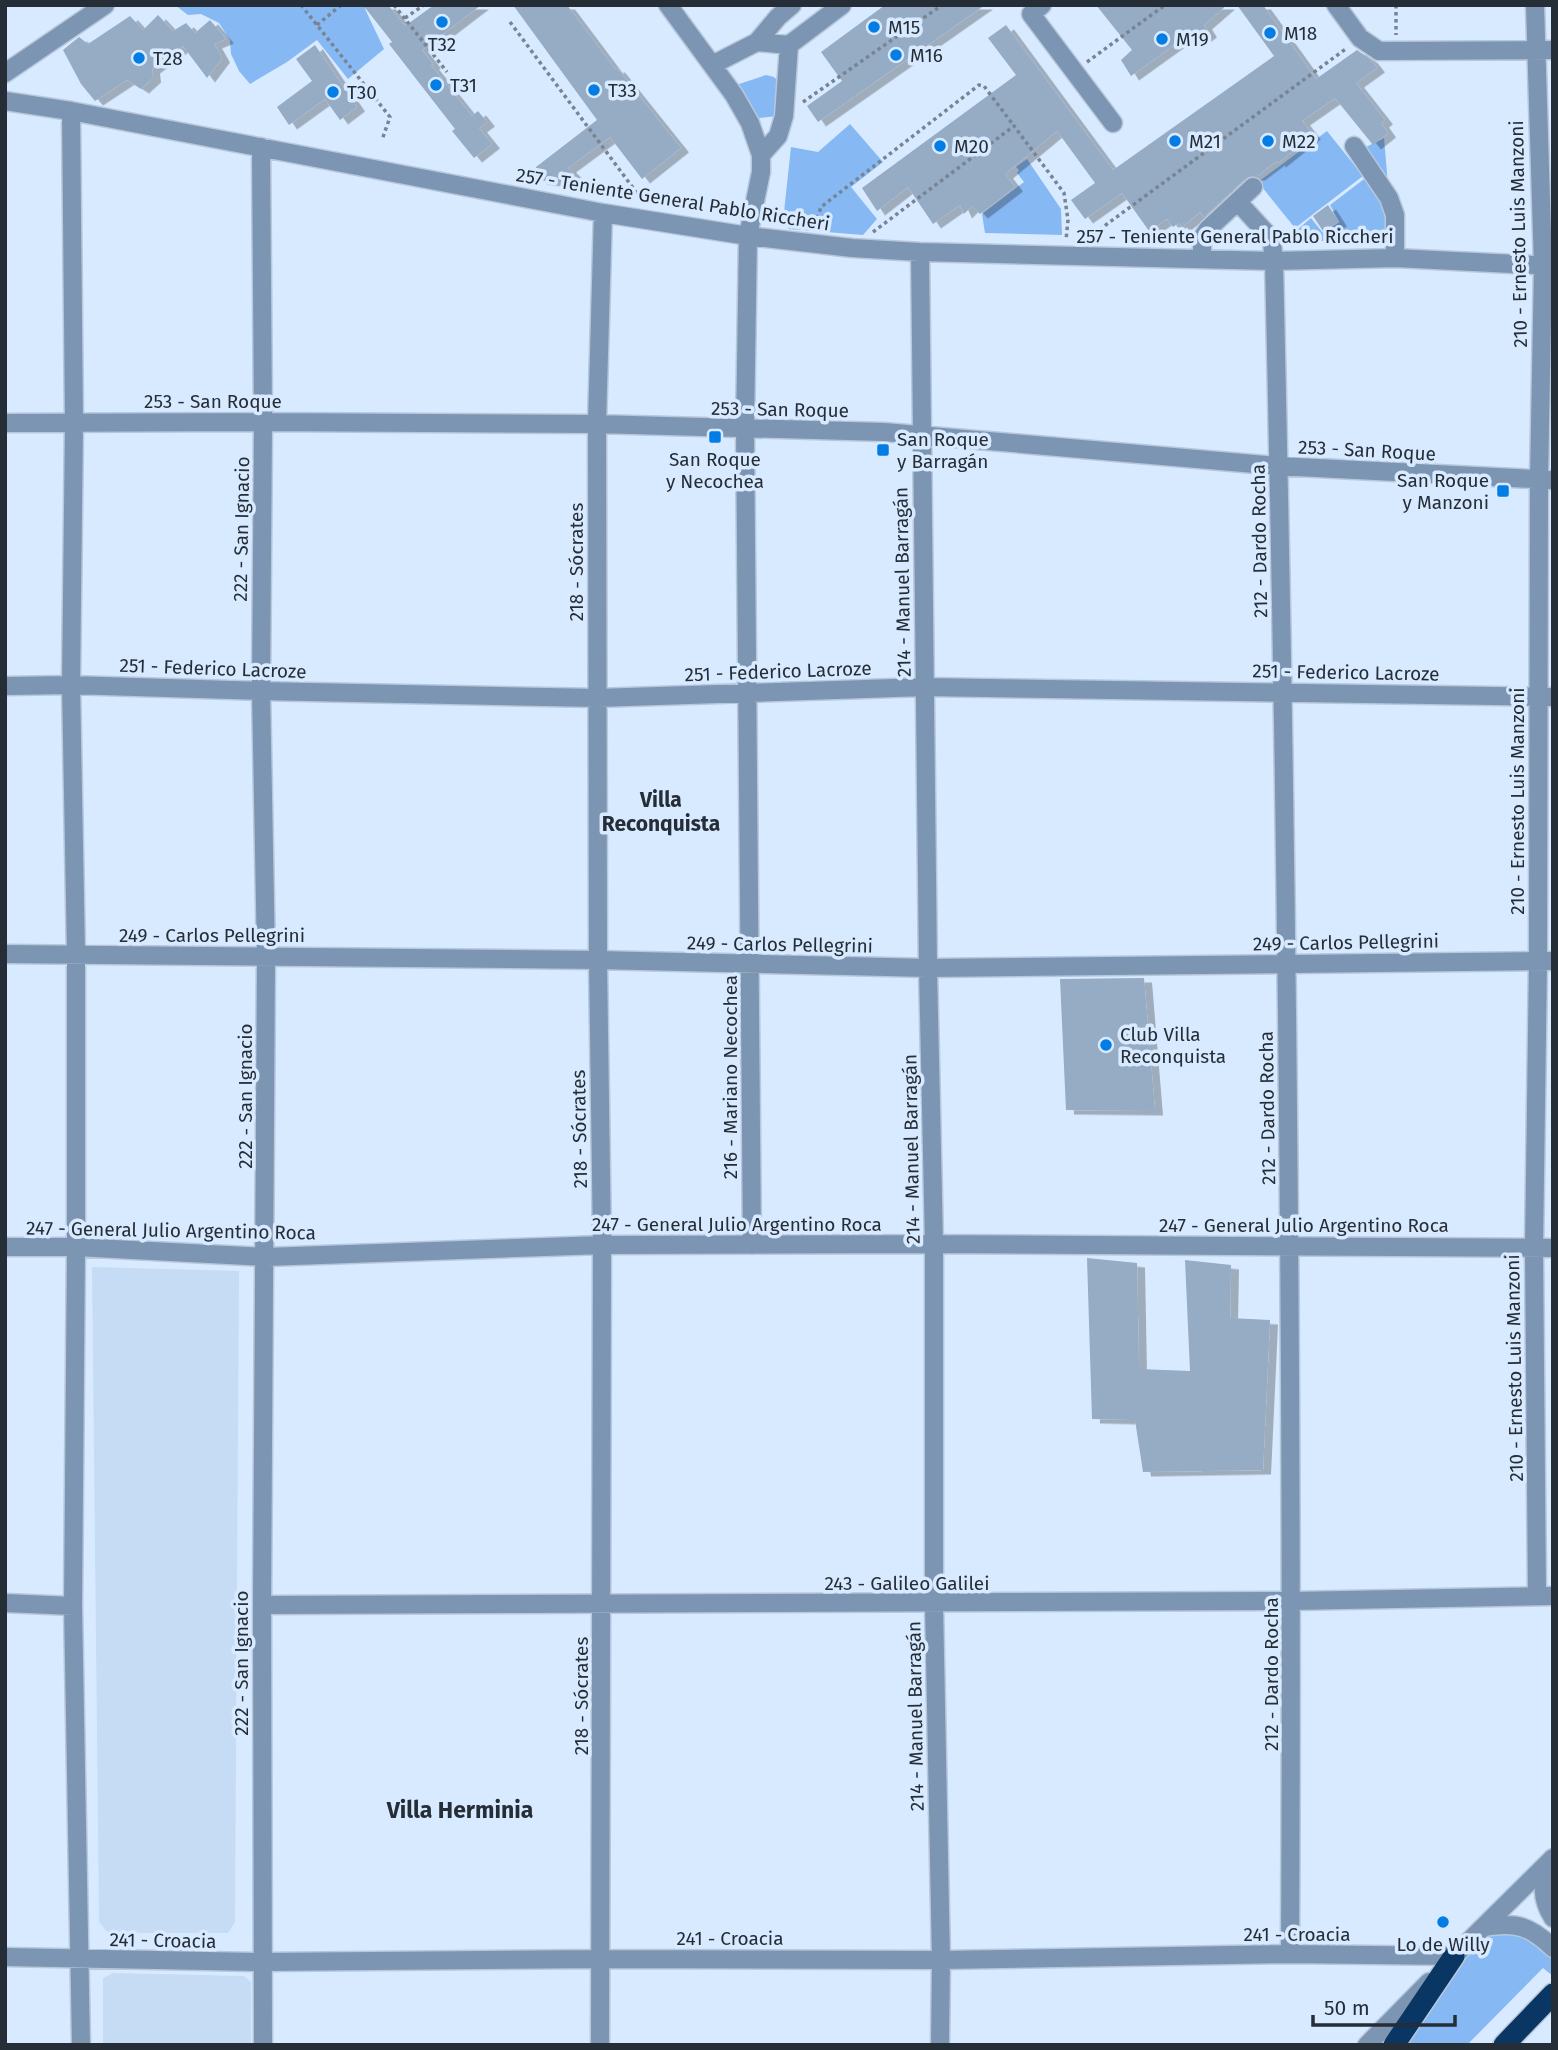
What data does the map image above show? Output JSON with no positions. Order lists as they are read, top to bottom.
{
  "streets": {
    "street": [
      "257 - Teniente General Pablo Riccheri",
      "210 - Ernesto Luis Manzoni",
      "253 - San Roque",
      "222 - San Ignacio",
      "212 - Dardo Rocha",
      "218 - Sócrates",
      "214 - Manuel Barragán",
      "251 - Federico Lacroze",
      "249 - Carlos Pellegrini",
      "216 - Mariano Necochea",
      "247 - General Julio Argentino Roca",
      "243 - Galileo Galilei",
      "241 - Croacia"
    ]
  },
  "crossings": [
    ["257 - Teniente General Pablo Riccheri", "210 - Ernesto Luis Manzoni"],
    ["257 - Teniente General Pablo Riccheri", "222 - San Ignacio"],
    ["257 - Teniente General Pablo Riccheri", "212 - Dardo Rocha"],
    ["257 - Teniente General Pablo Riccheri", "218 - Sócrates"],
    ["257 - Teniente General Pablo Riccheri", "214 - Manuel Barragán"],
    ["257 - Teniente General Pablo Riccheri", "216 - Mariano Necochea"],
    ["210 - Ernesto Luis Manzoni", "253 - San Roque"],
    ["210 - Ernesto Luis Manzoni", "251 - Federico Lacroze"],
    ["210 - Ernesto Luis Manzoni", "249 - Carlos Pellegrini"],
    ["210 - Ernesto Luis Manzoni", "247 - General Julio Argentino Roca"],
    ["210 - Ernesto Luis Manzoni", "243 - Galileo Galilei"],
    ["253 - San Roque", "222 - San Ignacio"],
    ["253 - San Roque", "212 - Dardo Rocha"],
    ["253 - San Roque", "218 - Sócrates"],
    ["253 - San Roque", "214 - Manuel Barragán"],
    ["253 - San Roque", "216 - Mariano Necochea"],
    ["222 - San Ignacio", "251 - Federico Lacroze"],
    ["222 - San Ignacio", "249 - Carlos Pellegrini"],
    ["222 - San Ignacio", "247 - General Julio Argentino Roca"],
    ["222 - San Ignacio", "243 - Galileo Galilei"],
    ["222 - San Ignacio", "241 - Croacia"],
    ["212 - Dardo Rocha", "251 - Federico Lacroze"],
    ["212 - Dardo Rocha", "249 - Carlos Pellegrini"],
    ["212 - Dardo Rocha", "247 - General Julio Argentino Roca"],
    ["212 - Dardo Rocha", "243 - Galileo Galilei"],
    ["212 - Dardo Rocha", "241 - Croacia"],
    ["218 - Sócrates", "251 - Federico Lacroze"],
    ["218 - Sócrates", "249 - Carlos Pellegrini"],
    ["218 - Sócrates", "247 - General Julio Argentino Roca"],
    ["218 - Sócrates", "243 - Galileo Galilei"],
    ["218 - Sócrates", "241 - Croacia"],
    ["214 - Manuel Barragán", "251 - Federico Lacroze"],
    ["214 - Manuel Barragán", "249 - Carlos Pellegrini"],
    ["214 - Manuel Barragán", "247 - General Julio Argentino Roca"],
    ["214 - Manuel Barragán", "243 - Galileo Galilei"],
    ["214 - Manuel Barragán", "241 - Croacia"],
    ["251 - Federico Lacroze", "216 - Mariano Necochea"],
    ["249 - Carlos Pellegrini", "216 - Mariano Necochea"],
    ["216 - Mariano Necochea", "247 - General Julio Argentino Roca"]
  ],
  "districts": ["Villa Reconquista", "Villa Herminia"],
  "places": {
    "other": [
      "T32",
      "M15",
      "M18",
      "M19",
      "M16",
      "T28",
      "T31",
      "T33",
      "T30",
      "M21",
      "M22",
      "M20",
      "Club Villa Reconquista",
      "Lo de Willy"
    ],
    "transit": ["San Roque y Necochea", "San Roque y Barragán", "San Roque y Manzoni"]
  },
  "scale_bar": "50 m"
}
